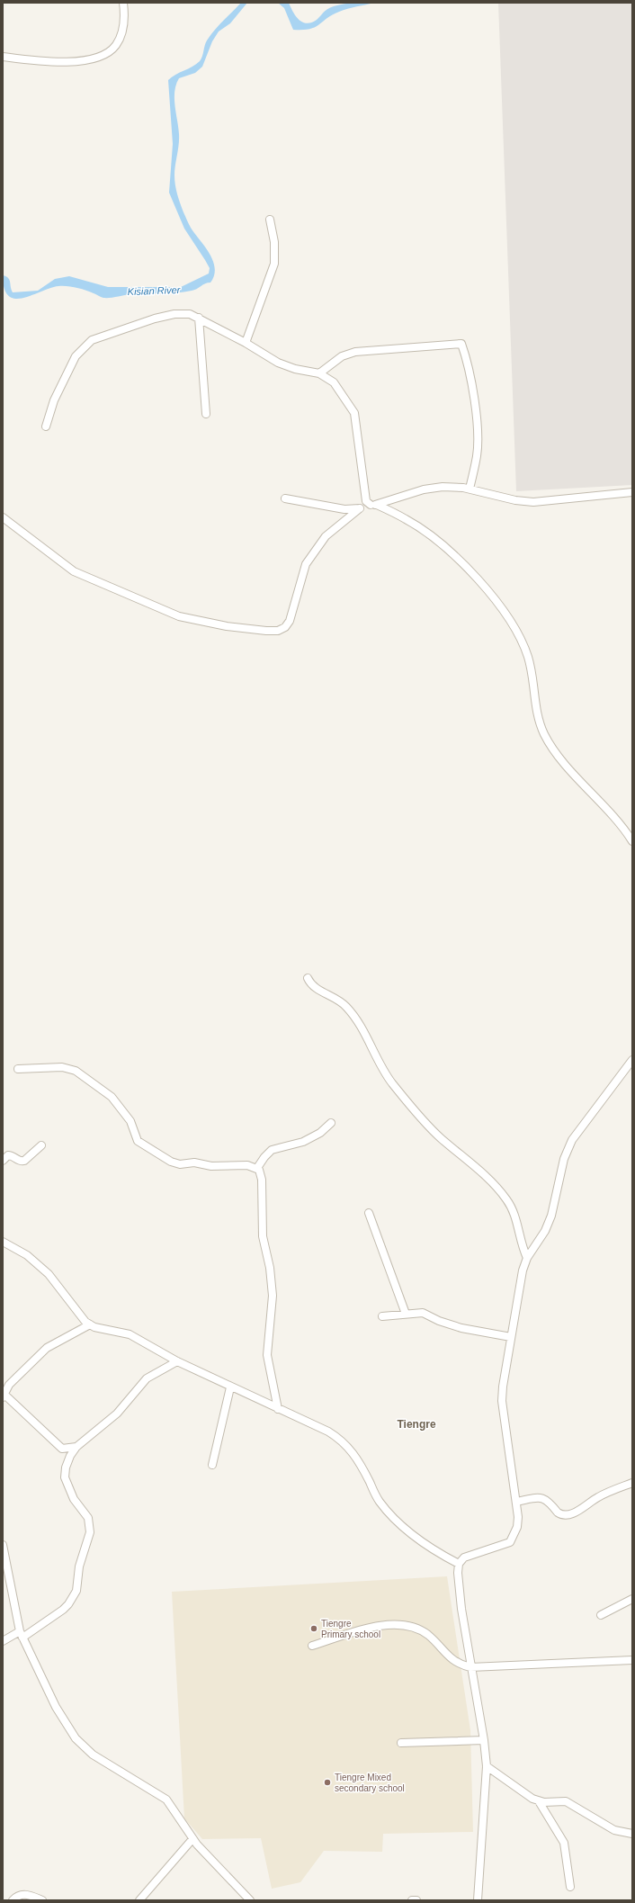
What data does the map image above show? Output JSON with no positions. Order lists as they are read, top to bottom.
{
  "districts": ["Tiengre"],
  "water": ["Kisian River"],
  "places": ["Tiengre Primary school", "Tiengre Mixed secondary school"]
}
